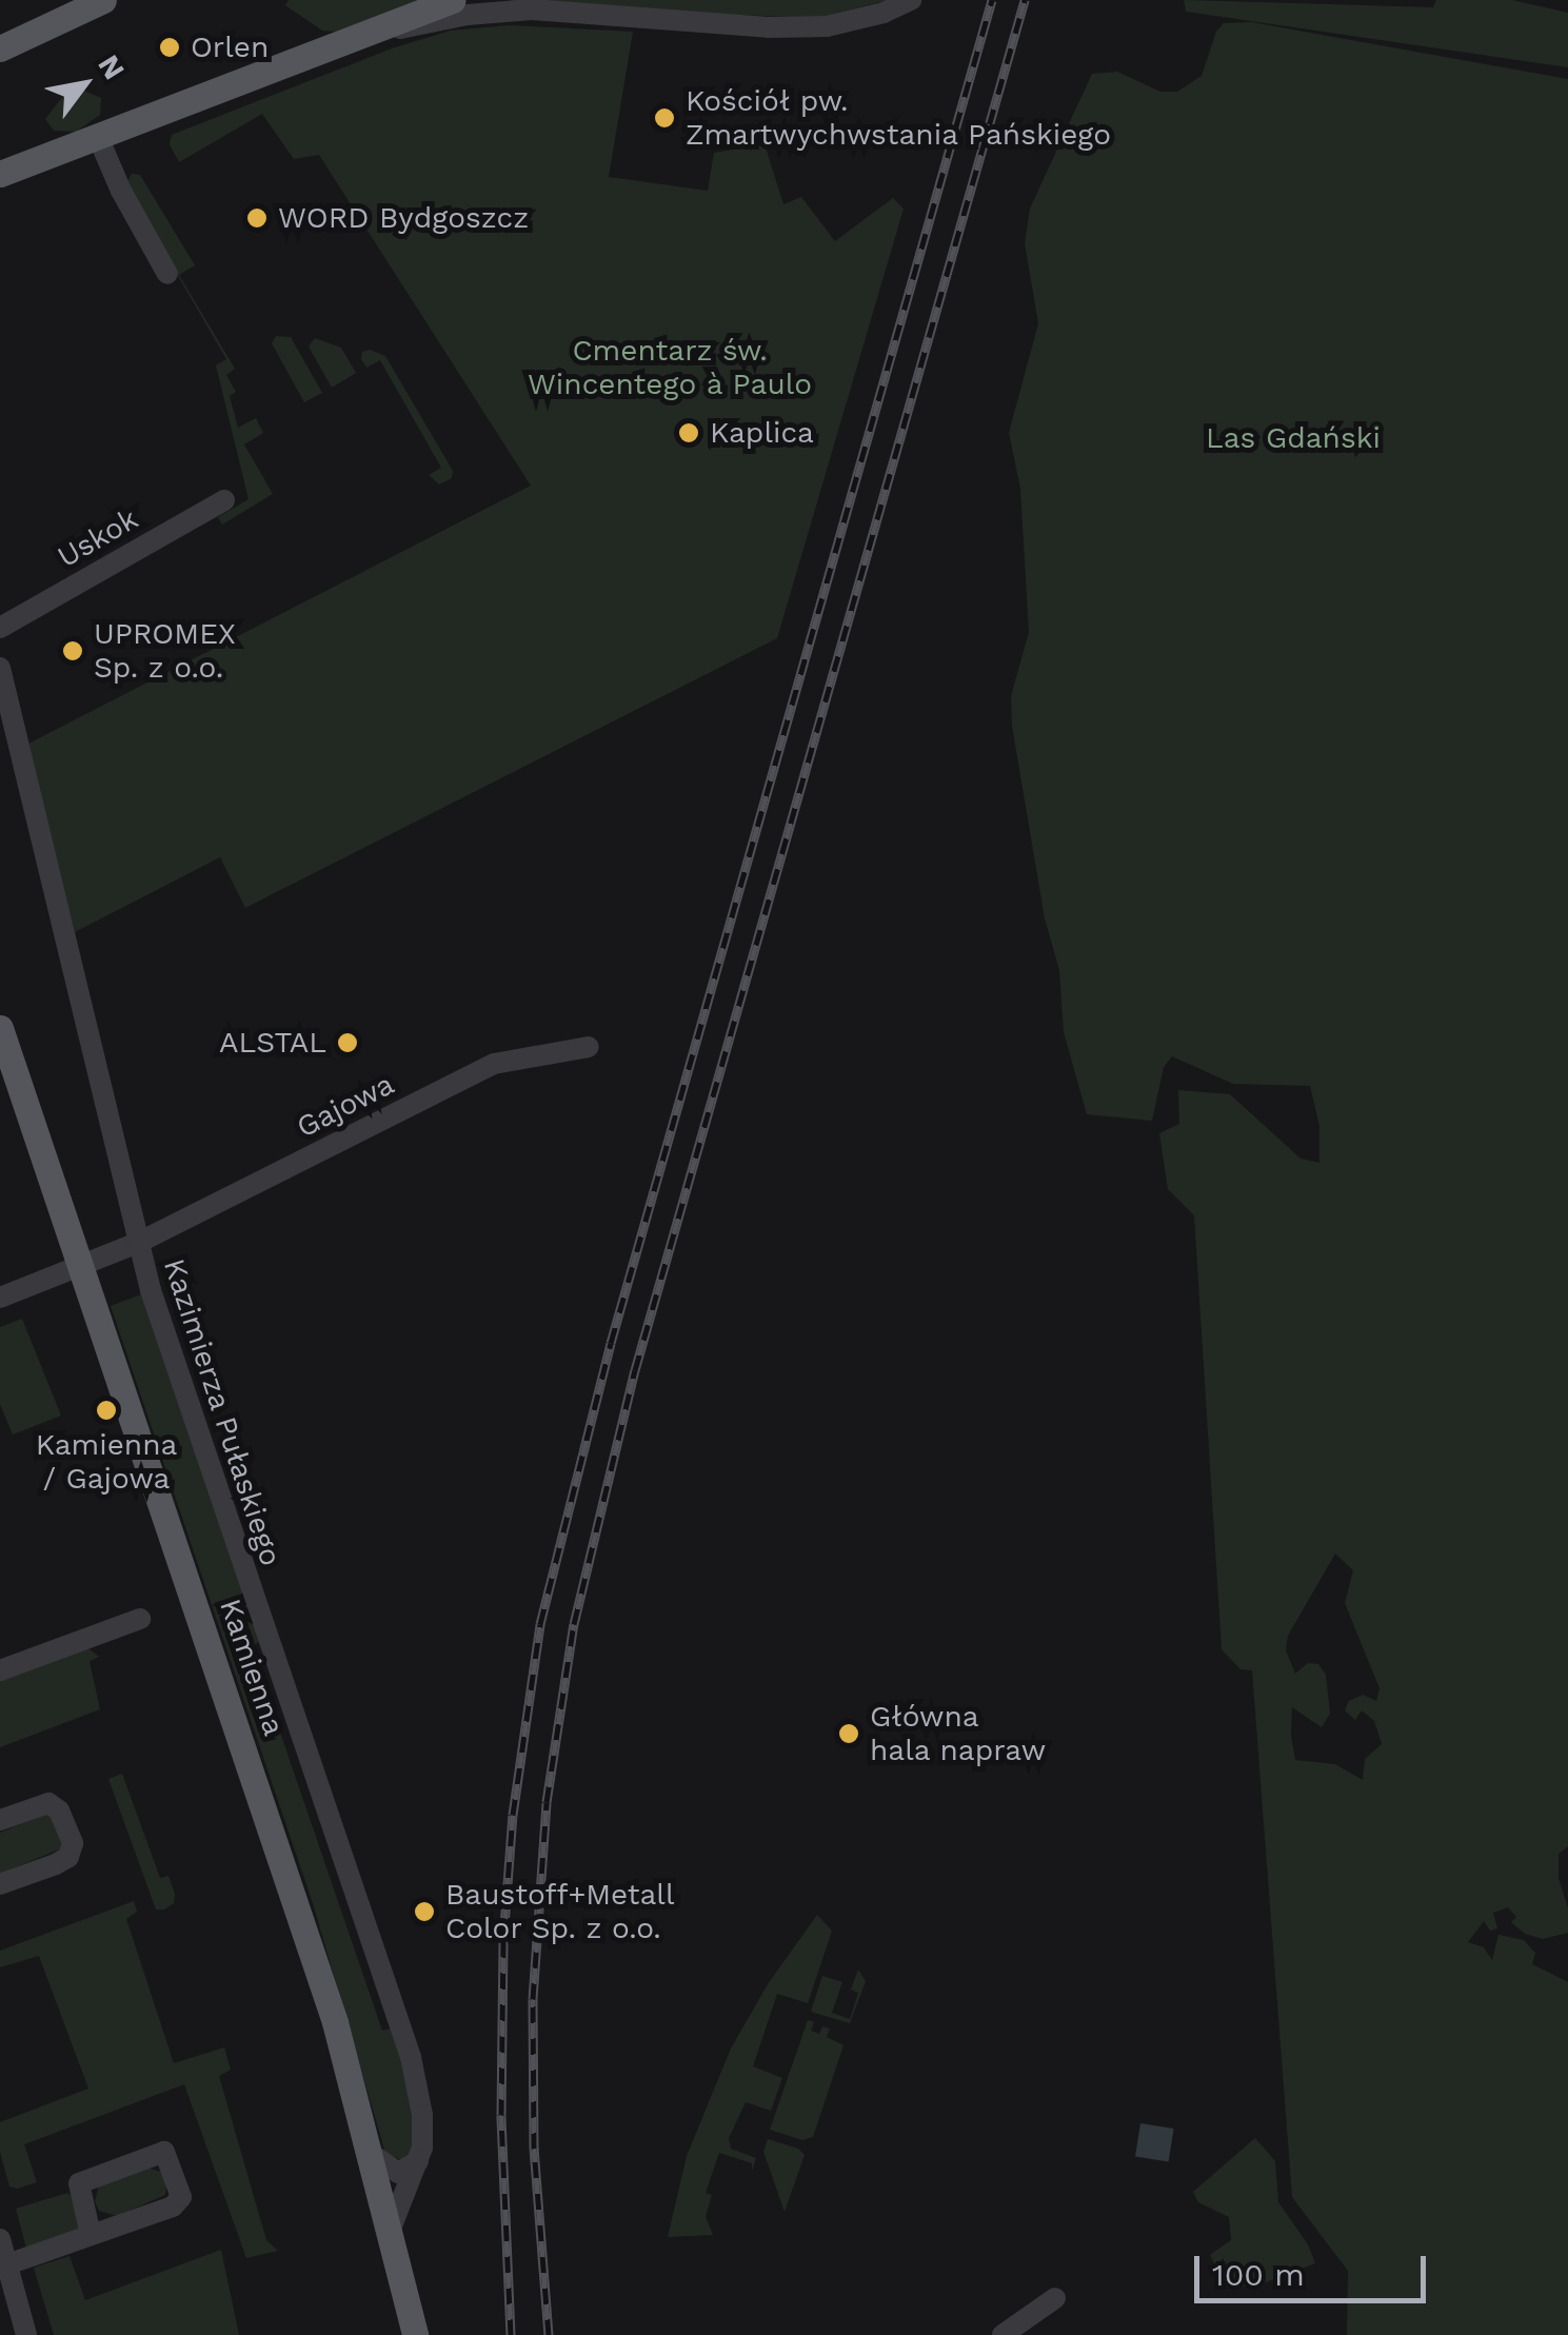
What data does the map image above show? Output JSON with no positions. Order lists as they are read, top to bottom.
{
  "streets": {
    "main road": ["Kamienna"],
    "street": ["Uskok", "Gajowa", "Kazimierza Pułaskiego"]
  },
  "crossings": [
    ["Gajowa", "Kazimierza Pułaskiego"],
    ["Gajowa", "Kamienna"],
    ["Kazimierza Pułaskiego", "Kamienna"]
  ],
  "parks": ["Cmentarz św. Wincentego à Paulo", "Las Gdański"],
  "places": [
    "Orlen",
    "Kościół pw. Zmartwychwstania Pańskiego",
    "WORD Bydgoszcz",
    "Kaplica",
    "UPROMEX Sp. z o.o.",
    "ALSTAL",
    "Kamienna / Gajowa",
    "Główna hala napraw",
    "Baustoff+Metall Color Sp. z o.o."
  ],
  "scale_bar": "100 m",
  "north": "top right"
}
